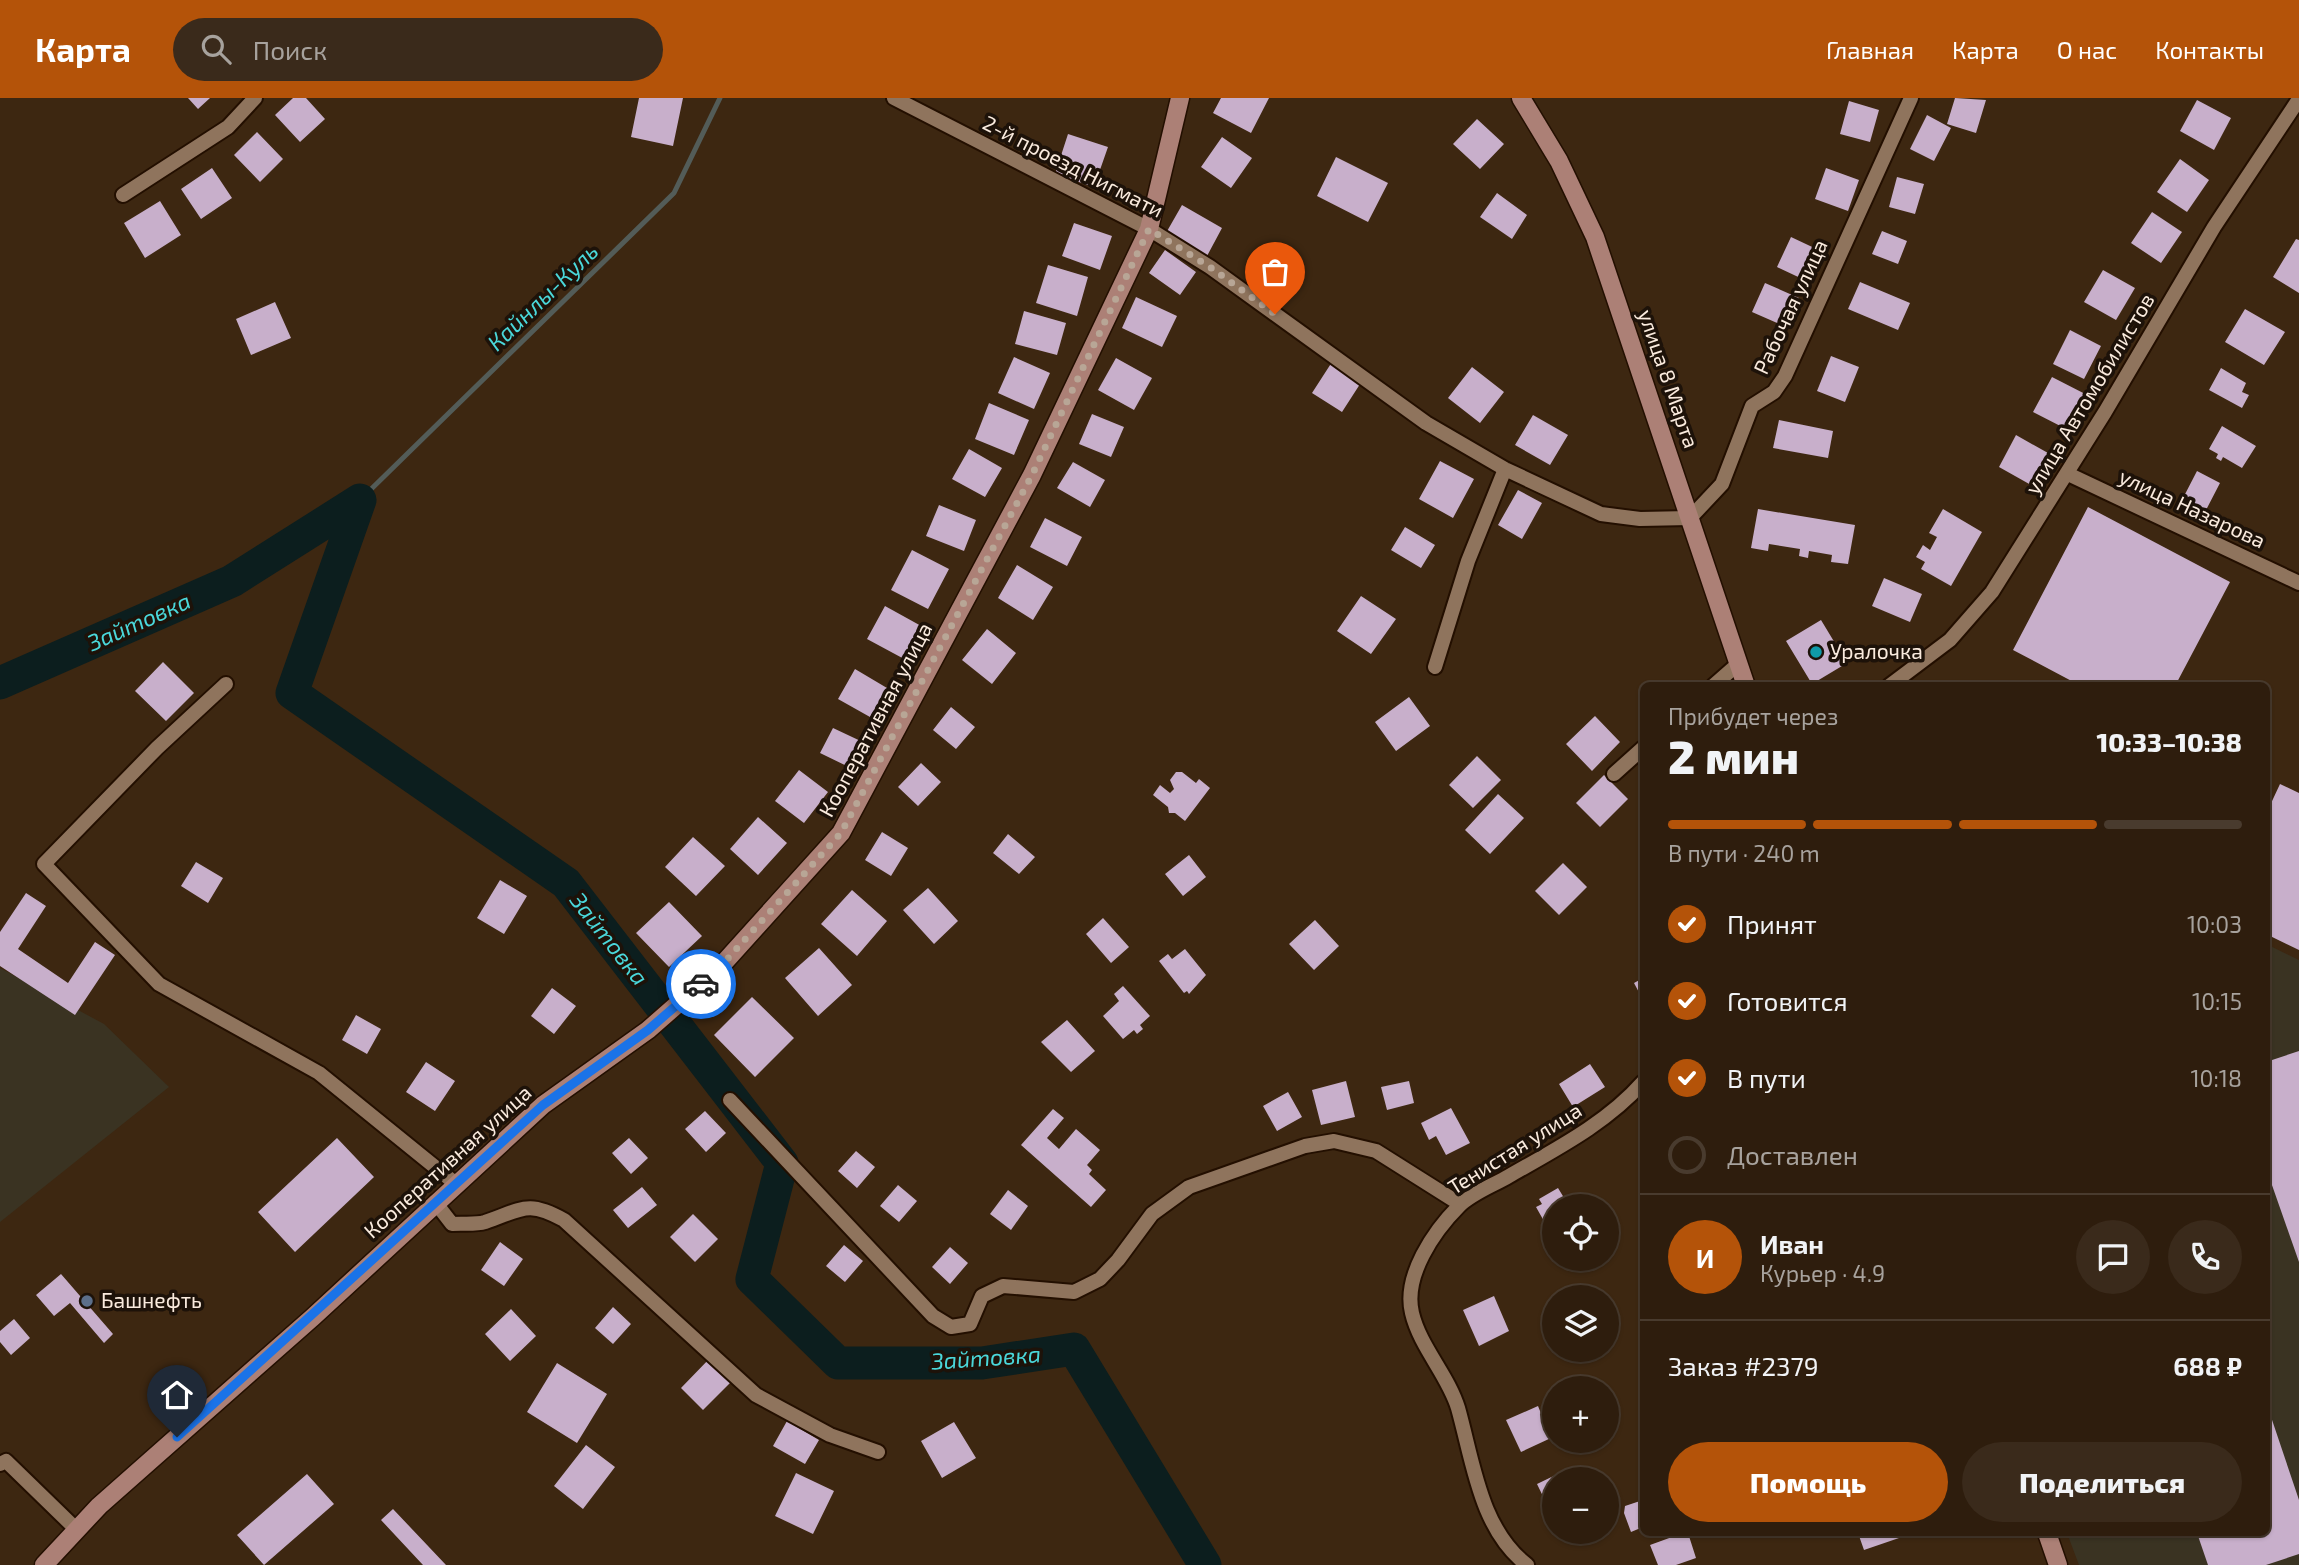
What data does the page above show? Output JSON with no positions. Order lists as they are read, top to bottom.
{
  "streets": {
    "main road": ["улица 8 Марта", "Кооперативная улица"],
    "street": [
      "2-й проезд Нигмати",
      "Рабочая улица",
      "улица Автомобилистов",
      "улица Назарова",
      "Тенистая улица"
    ]
  },
  "crossings": [
    ["2-й проезд Нигмати", "Рабочая улица"],
    ["2-й проезд Нигмати", "улица 8 Марта"],
    ["2-й проезд Нигмати", "Кооперативная улица"],
    ["Рабочая улица", "улица 8 Марта"],
    ["улица Автомобилистов", "улица Назарова"]
  ],
  "water": ["Кайнлы-Куль", "Зайтовка"],
  "places": ["Уралочка", "Башнефть"],
  "page": {
    "header": "Карта",
    "search": "Поиск",
    "nav": [
      "Главная",
      "Карта",
      "О нас",
      "Контакты"
    ],
    "heading": ["2 мин", "Прибудет через", "10:33–10:38"],
    "panel": [
      "Иван",
      "Курьер · 4.9",
      "Заказ #2379",
      "688 ₽"
    ],
    "bar": "В пути · 240 m",
    "list": [
      ["Принят", "10:03"],
      ["Готовится", "10:15"],
      ["В пути", "10:18"],
      "Доставлен"
    ],
    "map_buttons": ["+", "−"],
    "round": "И",
    "buttons": ["Помощь", "Поделиться"]
  }
}
